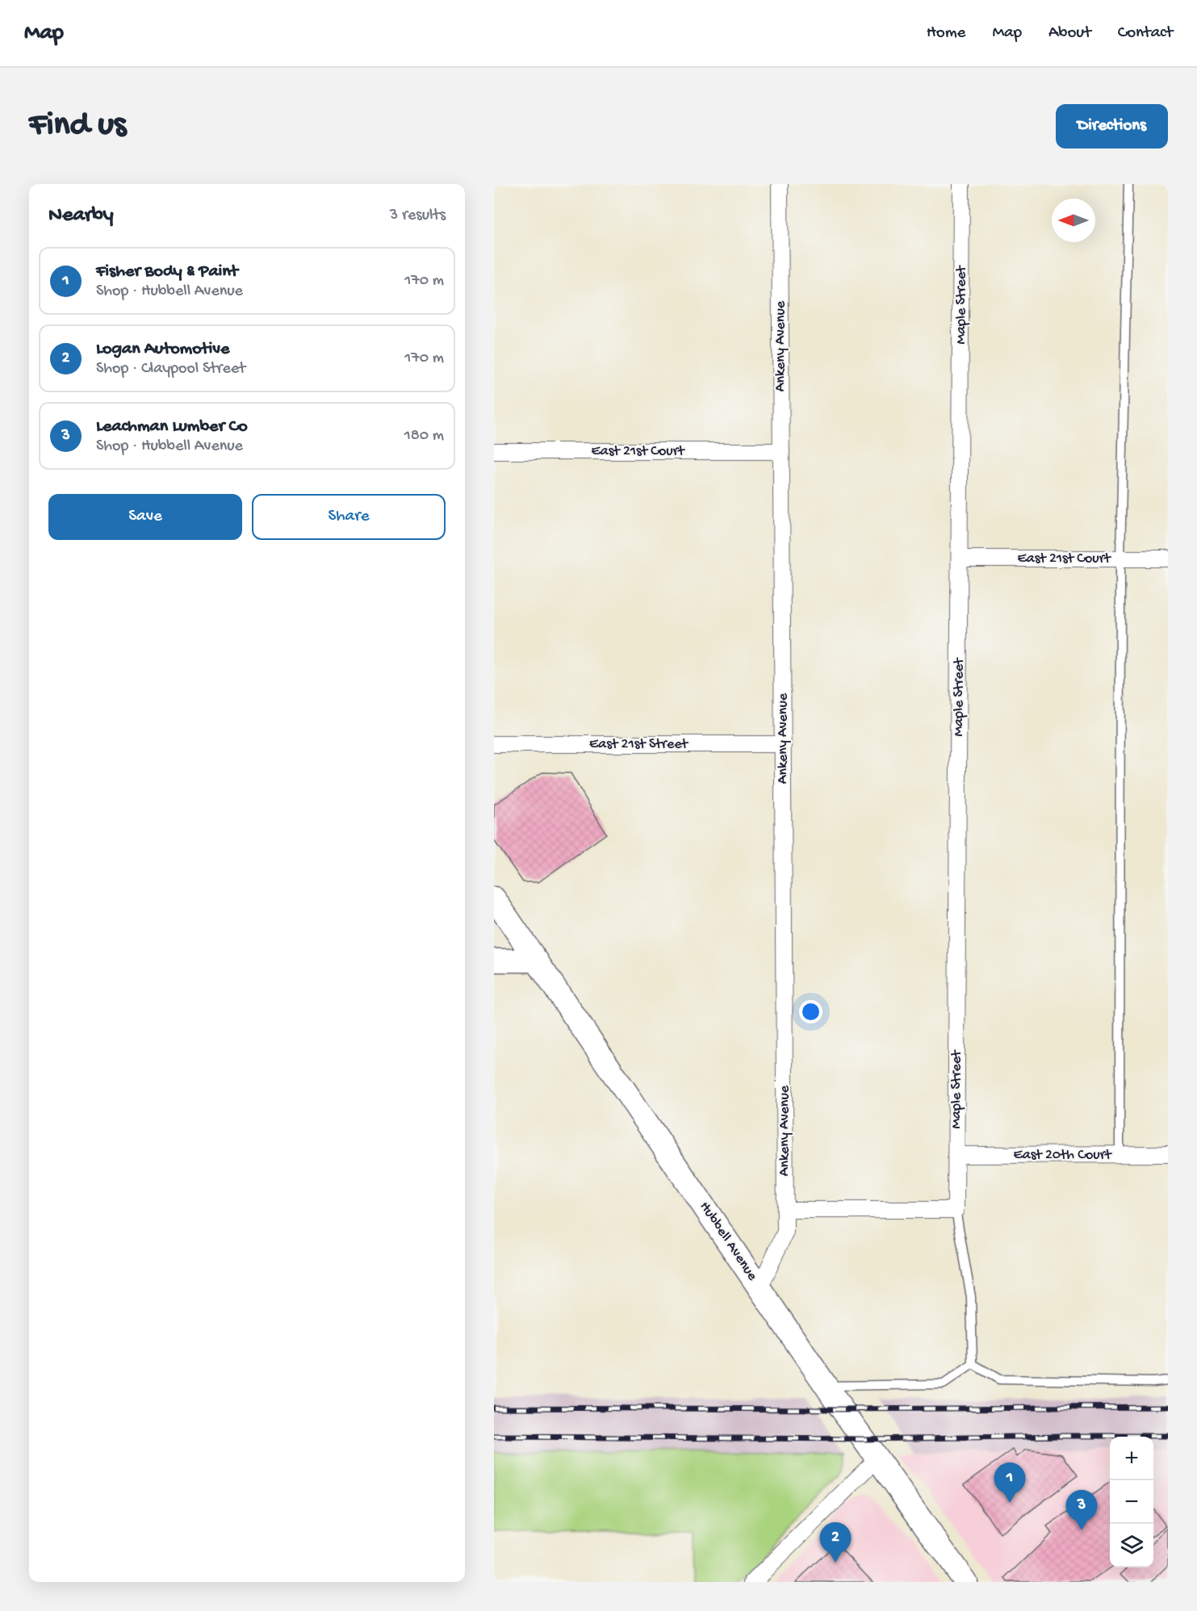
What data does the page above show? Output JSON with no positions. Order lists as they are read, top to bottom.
{
  "streets": {
    "main road": ["Hubbell Avenue"],
    "street": [
      "Maple Street",
      "Ankeny Avenue",
      "East 21st Court",
      "East 21st Street",
      "East 20th Court"
    ]
  },
  "crossings": [
    ["Maple Street", "East 21st Court"],
    ["Maple Street", "East 20th Court"],
    ["Ankeny Avenue", "East 21st Court"],
    ["Ankeny Avenue", "East 21st Street"],
    ["Ankeny Avenue", "Hubbell Avenue"]
  ],
  "north": "left",
  "page": {
    "header": "Map",
    "nav": [
      "Home",
      "Map",
      "About",
      "Contact"
    ],
    "buttons": [
      "Directions",
      ["Save", "Share"]
    ],
    "title": "Find us",
    "heading": ["Nearby", "3 results"],
    "list": [
      {
        "mark": "1",
        "name": "Fisher Body & Paint",
        "note": "Shop · Hubbell Avenue",
        "value": "170 m"
      },
      {
        "mark": "2",
        "name": "Logan Automotive",
        "note": "Shop · Claypool Street",
        "value": "170 m"
      },
      {
        "mark": "3",
        "name": "Leachman Lumber Co",
        "note": "Shop · Hubbell Avenue",
        "value": "180 m"
      }
    ],
    "map_buttons": ["+", "−"],
    "pins": ["1", "3", "2"]
  }
}
